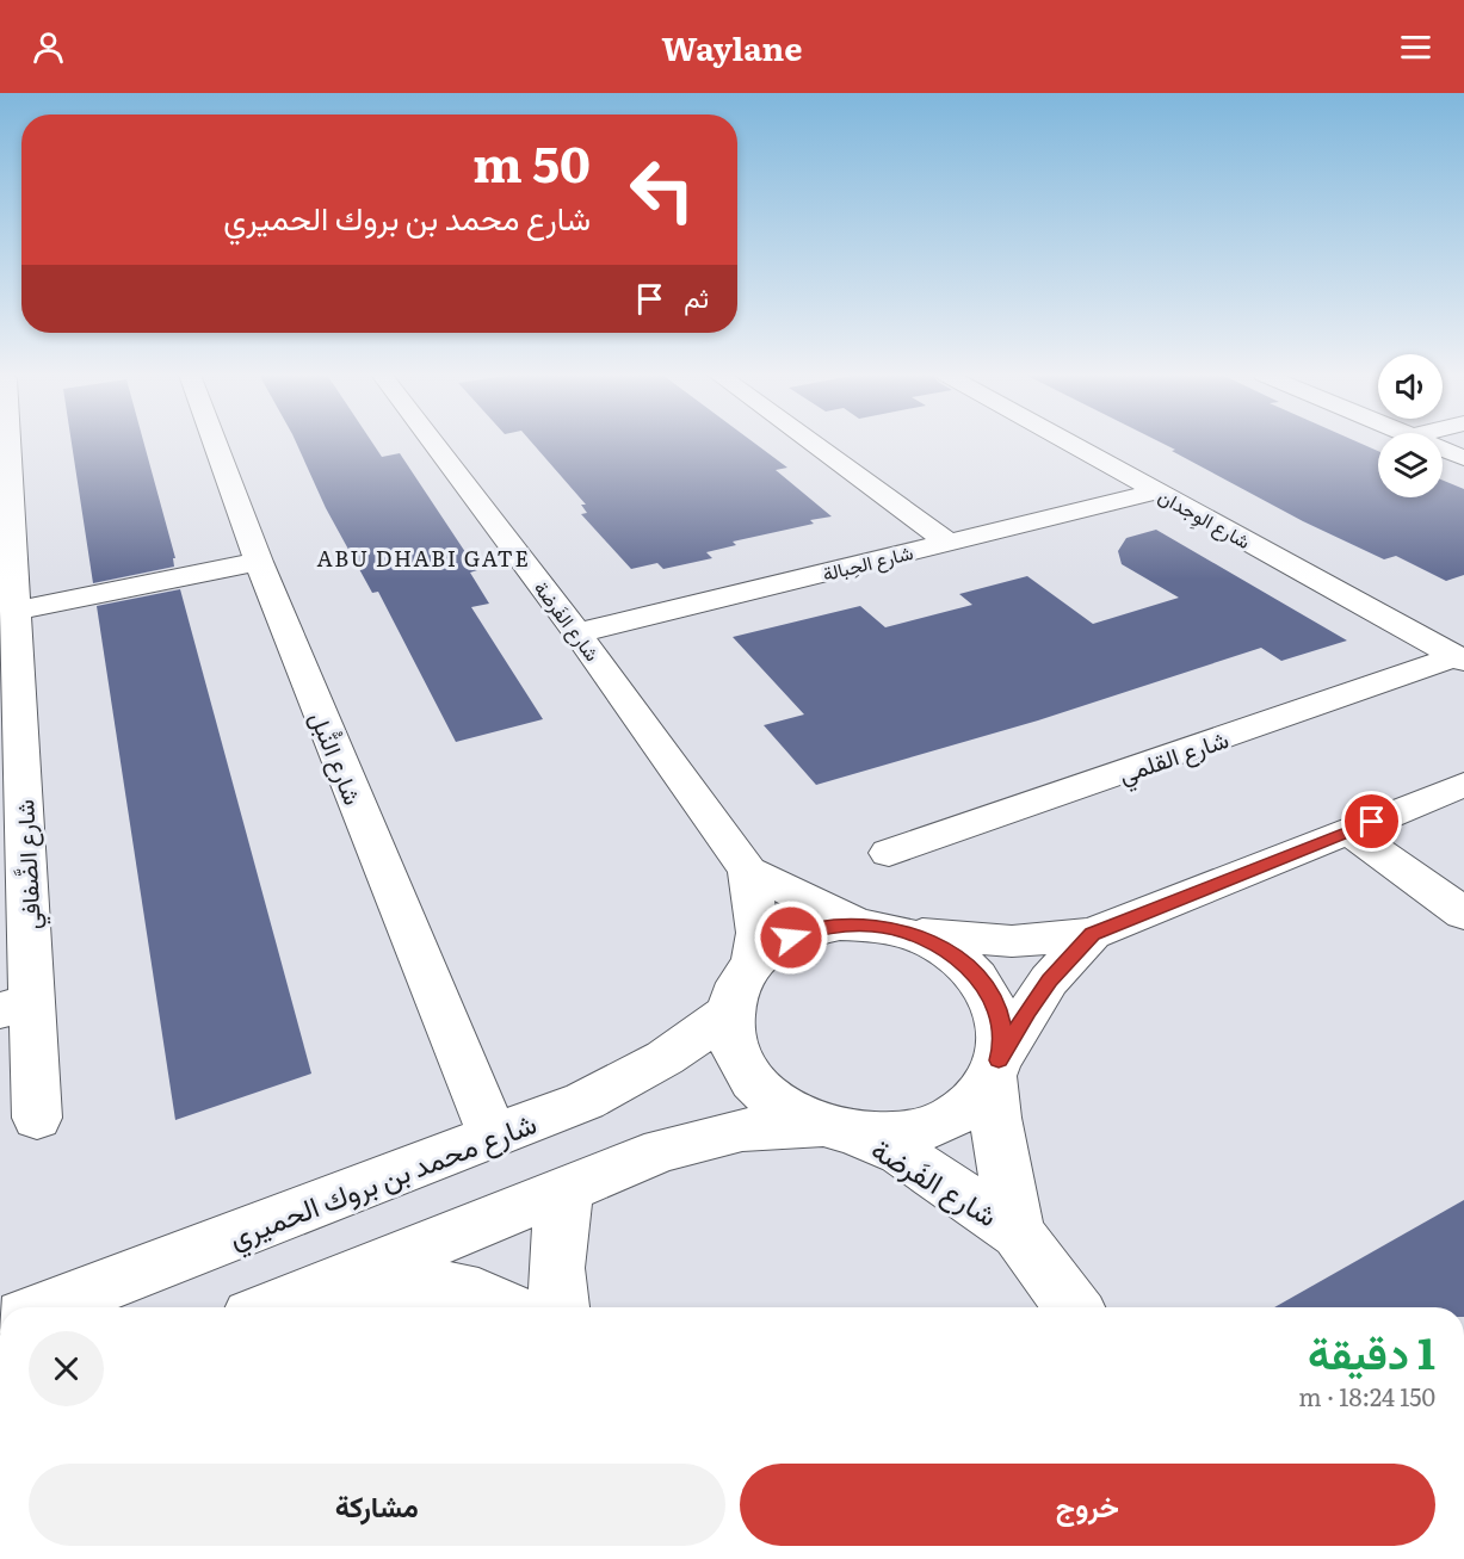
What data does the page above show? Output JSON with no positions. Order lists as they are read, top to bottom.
{
  "streets": {
    "street": [
      "شارع الوِجدان",
      "شارع الحِبالة",
      "شارع الفَرضة",
      "شارع القلمي",
      "شارع النُّبل",
      "شارع الضَّفافي",
      "شارع محمد بن بروك الحميري"
    ]
  },
  "crossings": [
    ["شارع الوِجدان", "شارع الحِبالة"],
    ["شارع الوِجدان", "شارع القلمي"],
    ["شارع الحِبالة", "شارع الفَرضة"],
    ["شارع الفَرضة", "شارع محمد بن بروك الحميري"],
    ["شارع النُّبل", "شارع محمد بن بروك الحميري"]
  ],
  "districts": ["ABU DHABI GATE"],
  "page": {
    "header": "Waylane",
    "turn": ["50 m", "شارع محمد بن بروك الحميري"],
    "then": "ثم",
    "heading": ["1 دقيقة", "150 m · 18:24"],
    "buttons": ["خروج", "مشاركة"]
  }
}
